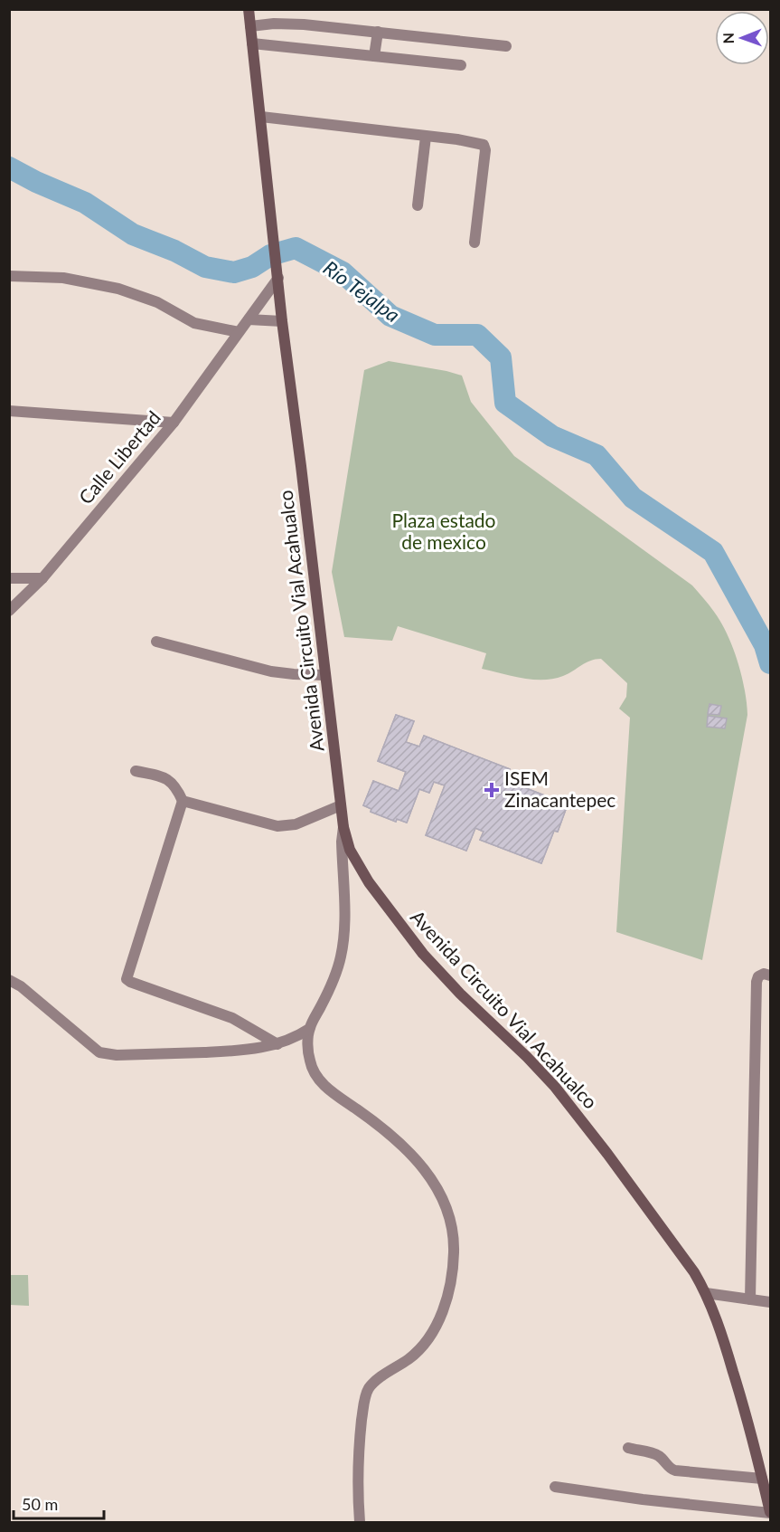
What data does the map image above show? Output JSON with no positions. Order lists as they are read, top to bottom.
{
  "streets": {
    "street": ["Calle Libertad", "Avenida Circuito Vial Acahualco"]
  },
  "crossings": [
    ["Calle Libertad", "Avenida Circuito Vial Acahualco"]
  ],
  "water": ["Río Tejalpa"],
  "parks": ["Plaza estado de mexico"],
  "places": {
    "health": ["ISEM Zinacantepec"]
  },
  "scale_bar": "50 m",
  "north": "left"
}
